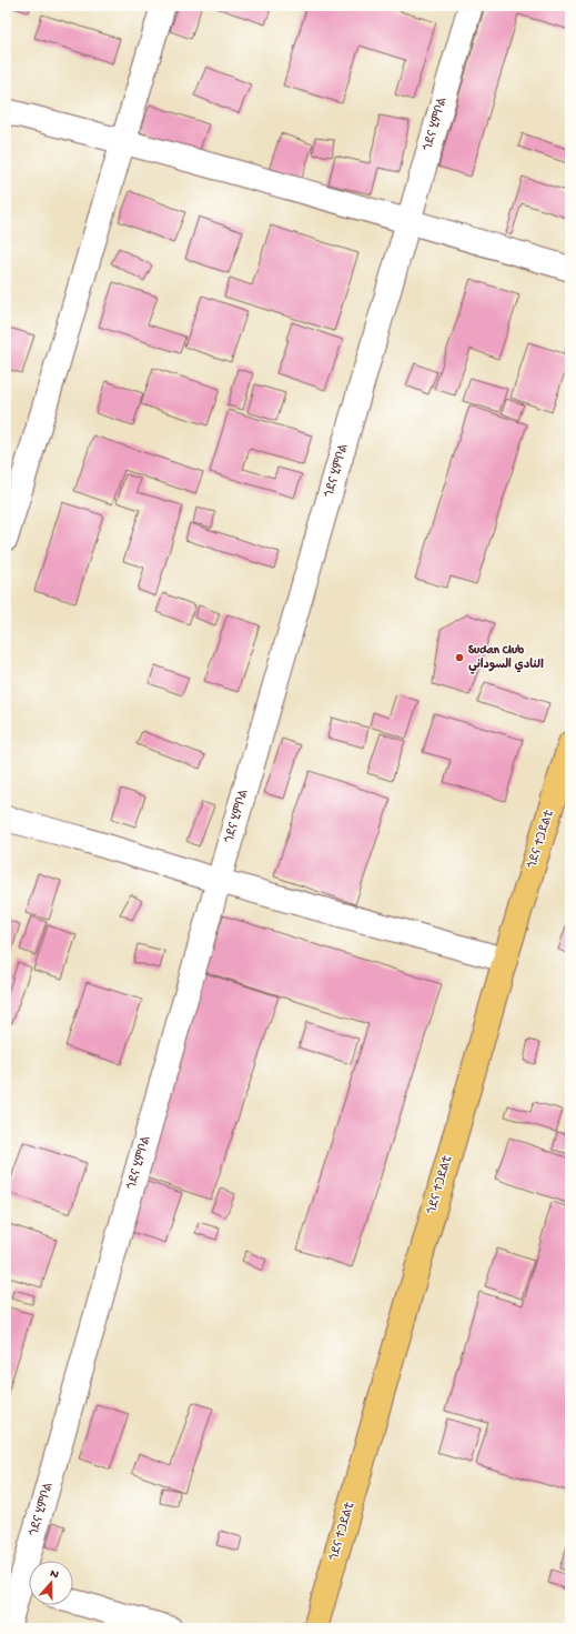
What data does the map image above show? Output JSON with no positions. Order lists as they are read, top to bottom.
{
  "streets": {
    "main road": ["ጎደና ተጋደልቲ"],
    "street": ["ጎደና ሂምቦል"]
  },
  "places": ["Sudan Club النادي السوداني"],
  "north": "top"
}
